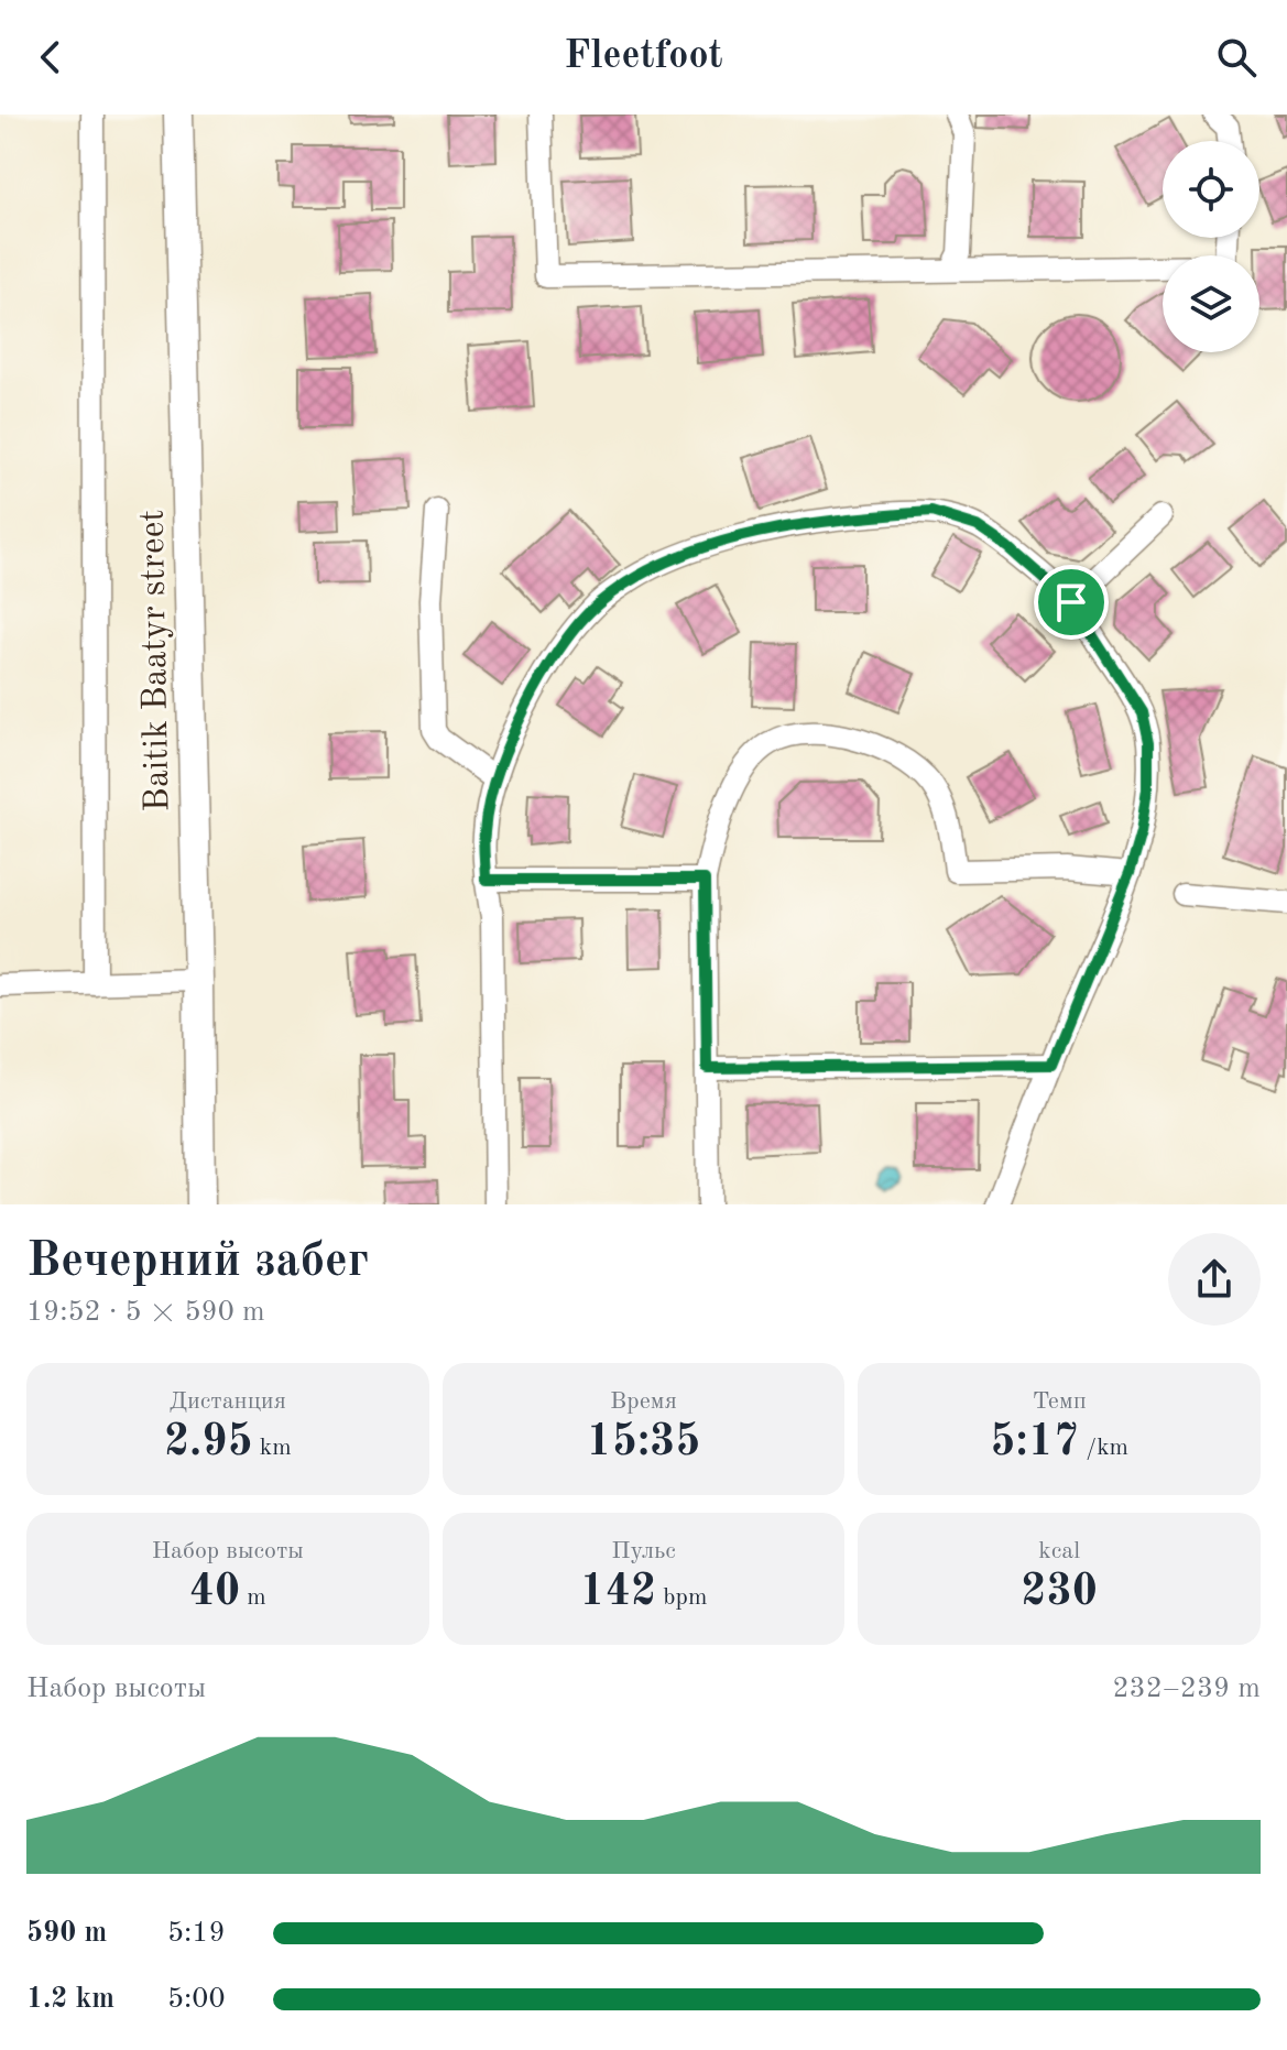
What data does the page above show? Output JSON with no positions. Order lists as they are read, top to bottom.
{
  "streets": {
    "main road": ["Baitik Baatyr street"]
  },
  "page": {
    "header": "Fleetfoot",
    "heading": ["Вечерний забег", "19:52 · 5 × 590 m"],
    "stats": [
      ["Дистанция", "2.95 km"],
      ["Время", "15:35"],
      ["Темп", "5:17 /km"],
      ["Набор высоты", "40 m"],
      ["Пульс", "142 bpm"],
      ["kcal", "230"]
    ],
    "chart": ["Набор высоты", "232–239 m"],
    "list": [
      {
        "name": "590 m",
        "note": "5:19"
      },
      {
        "name": "1.2 km",
        "note": "5:00"
      }
    ]
  }
}
